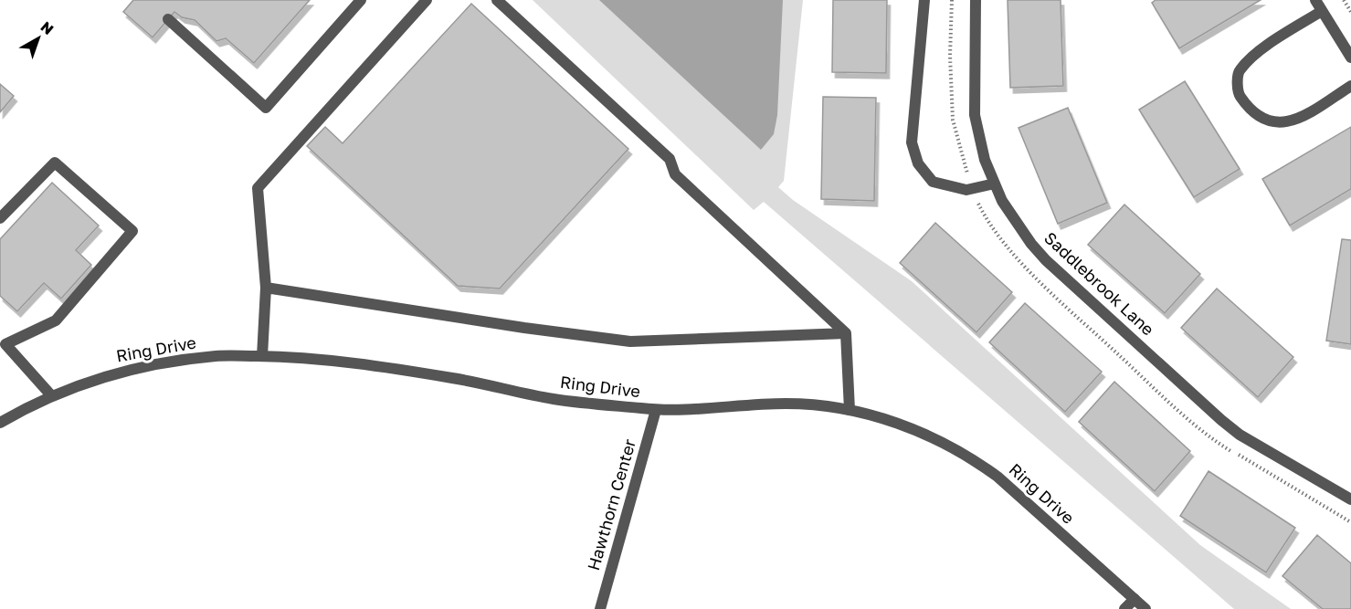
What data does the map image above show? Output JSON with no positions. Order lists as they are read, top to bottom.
{
  "streets": {
    "street": ["Saddlebrook Lane", "Ring Drive", "Hawthorn Center"]
  },
  "crossings": [
    ["Ring Drive", "Hawthorn Center"]
  ],
  "north": "top right"
}
